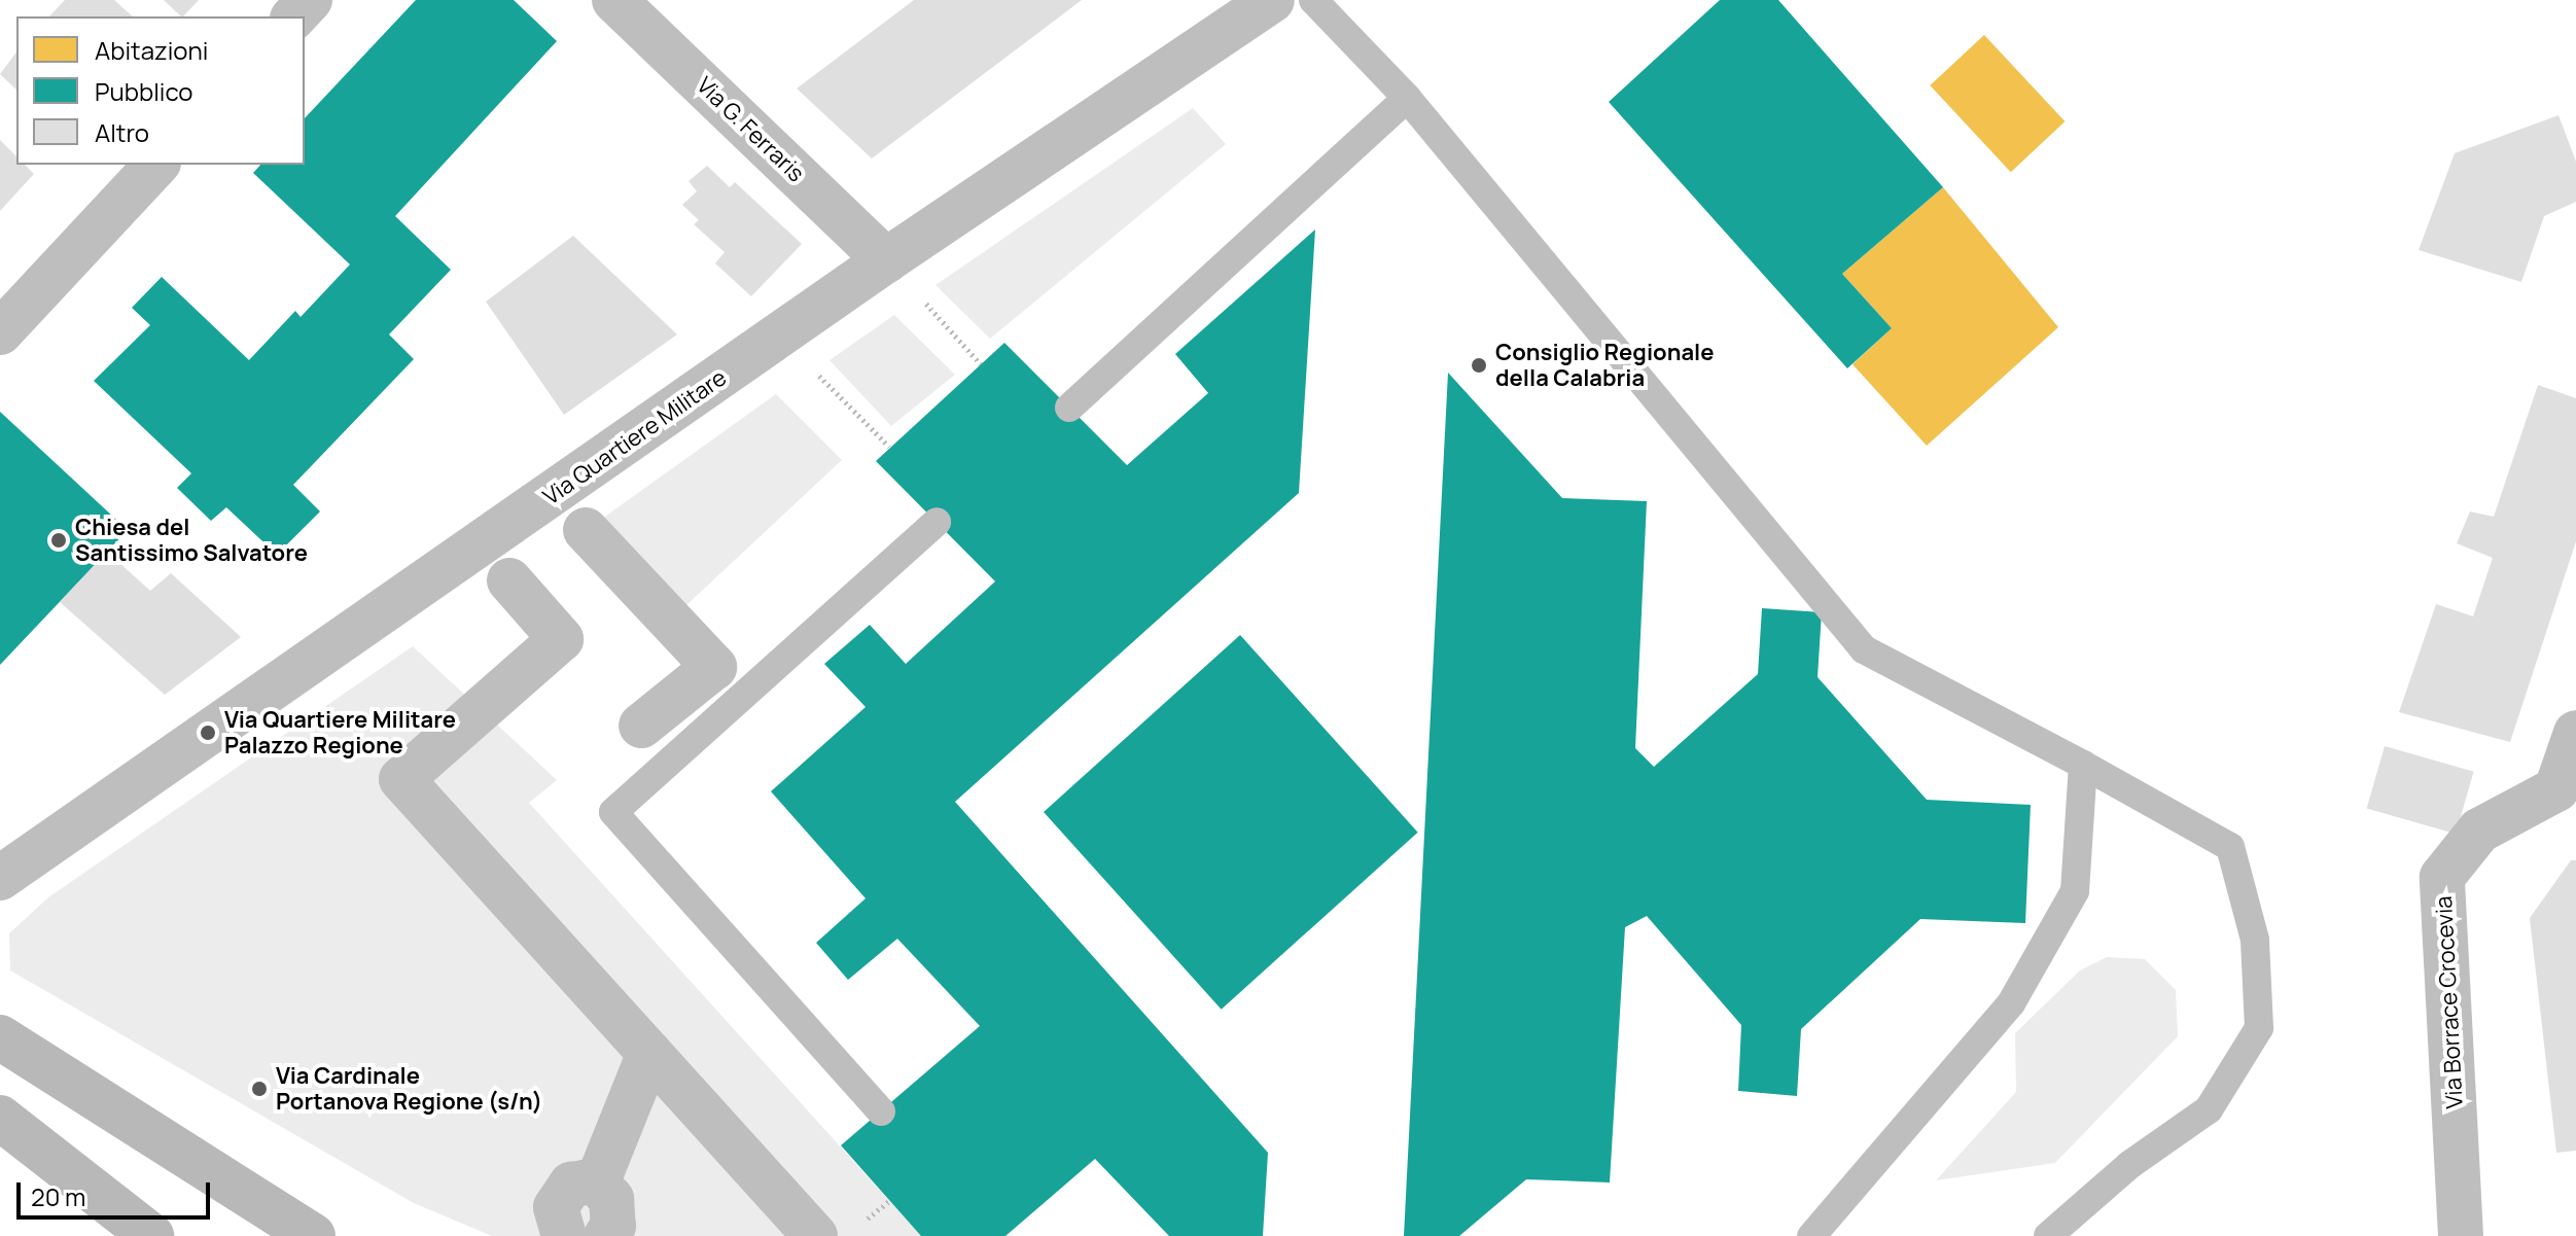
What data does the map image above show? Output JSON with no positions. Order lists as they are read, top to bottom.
{
  "streets": {
    "street": ["Via G. Ferraris", "Via Quartiere Militare", "Via Borrace Crocevia"]
  },
  "crossings": [
    ["Via G. Ferraris", "Via Quartiere Militare"]
  ],
  "places": [
    "Consiglio Regionale della Calabria",
    "Chiesa del Santissimo Salvatore",
    "Via Quartiere Militare Palazzo Regione",
    "Via Cardinale Portanova Regione (s/n)"
  ],
  "legend": ["Abitazioni", "Pubblico", "Altro"],
  "scale_bar": "20 m"
}
